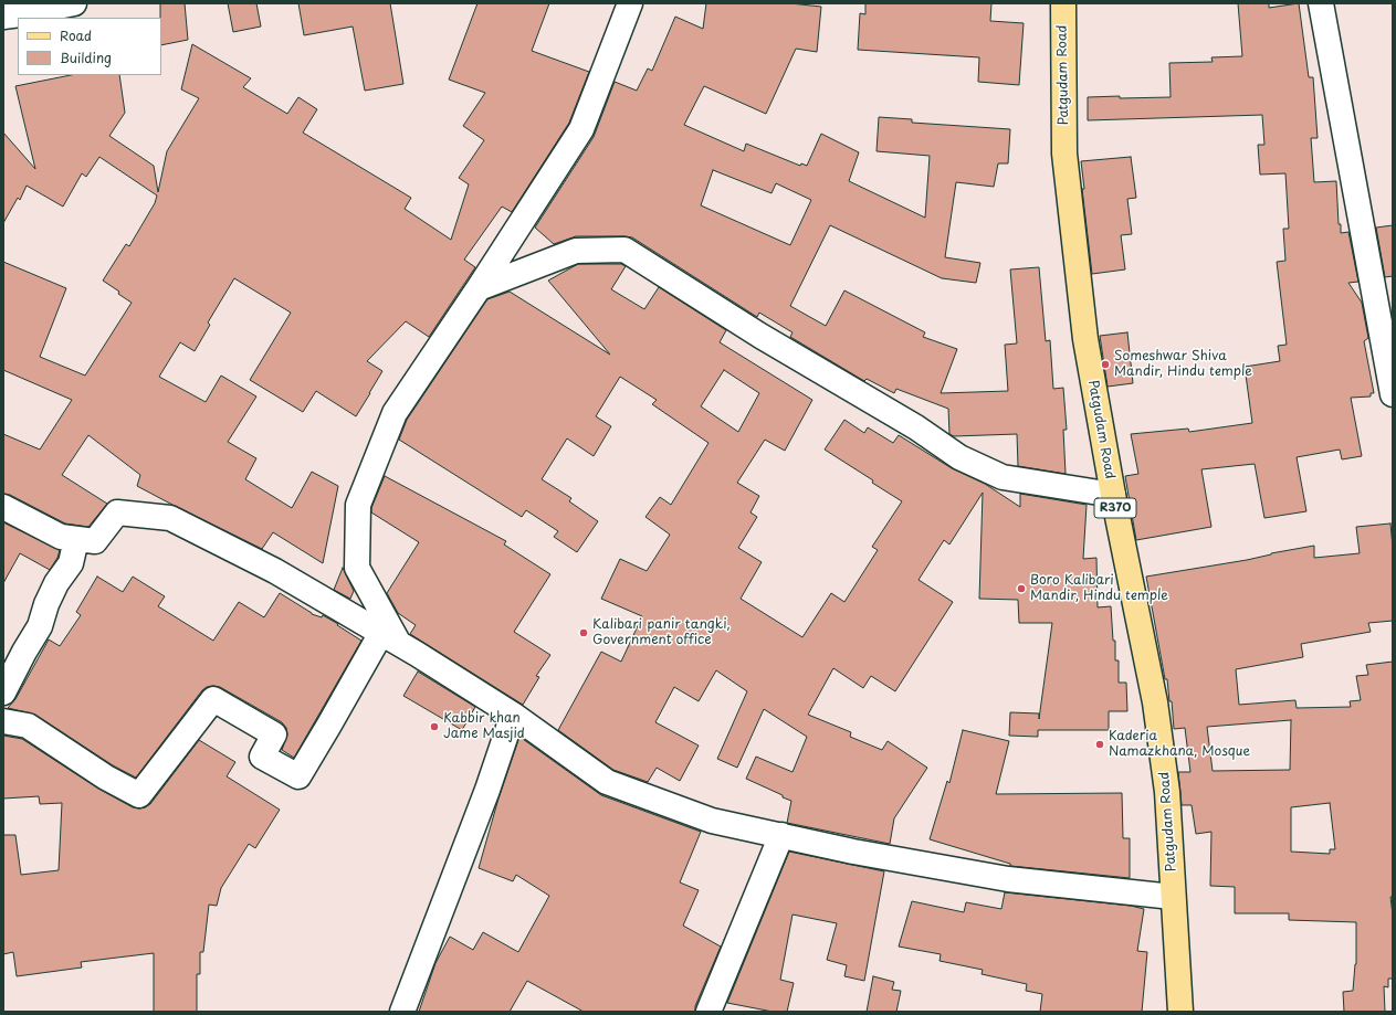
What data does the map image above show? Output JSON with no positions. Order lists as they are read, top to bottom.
{
  "streets": {
    "main road": ["Patgudam Road", "R370"]
  },
  "places": [
    "Someshwar Shiva Mandir, Hindu temple",
    "Boro Kalibari Mandir, Hindu temple",
    "Kalibari panir tangki, Government office",
    "Kabbir khan Jame Masjid",
    "Kaderia Namazkhana, Mosque"
  ],
  "legend": ["Road", "Building"]
}
